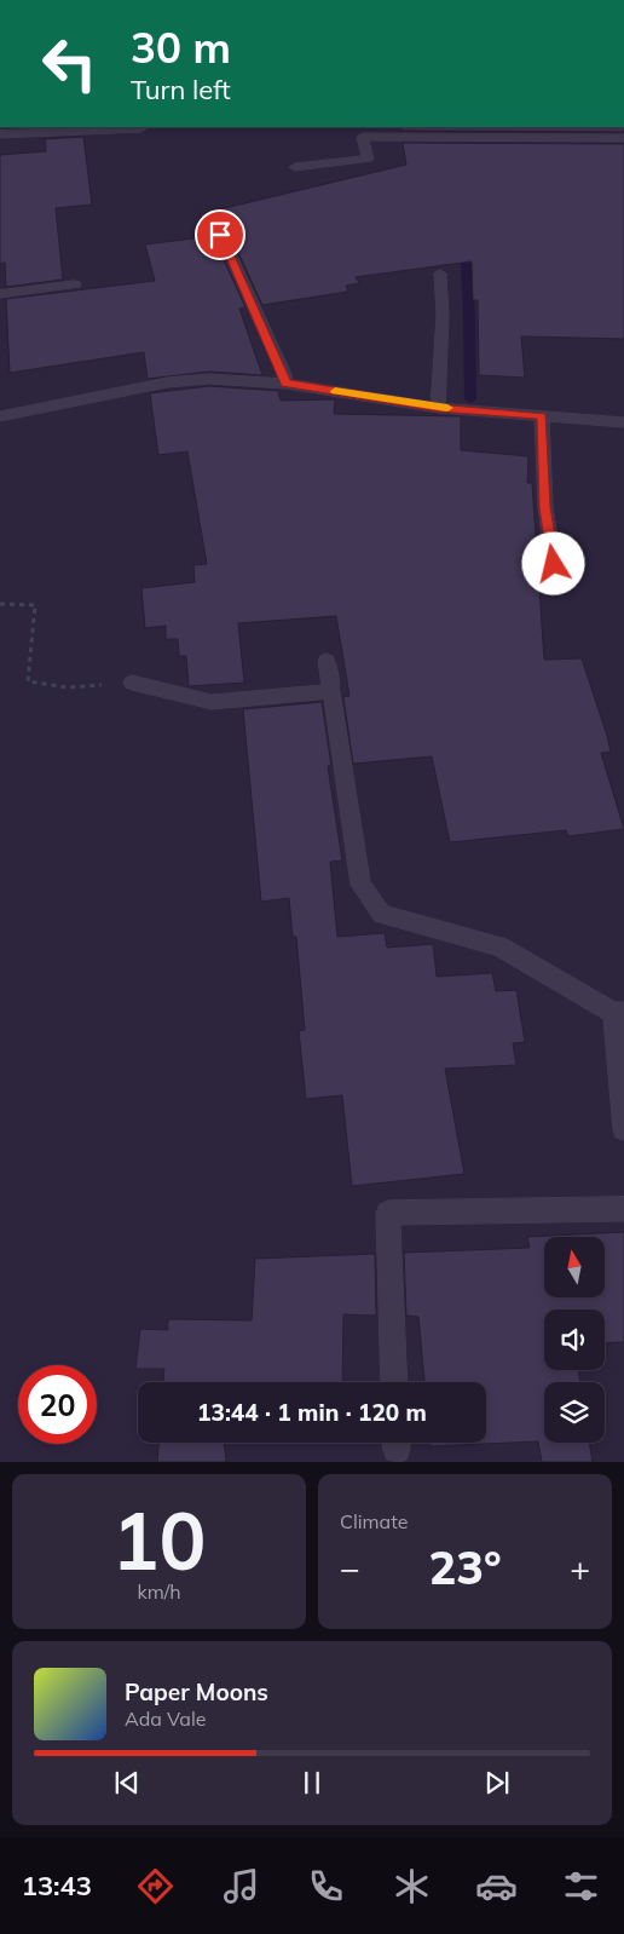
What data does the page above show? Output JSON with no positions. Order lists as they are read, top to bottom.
{
  "north": "top",
  "page": {
    "turn": ["30 m", "Turn left"],
    "limit": "20",
    "trip": "13:44 · 1 min · 120 m",
    "tile": [
      ["10", "km/h"],
      "Climate"
    ],
    "heat": ["−", "23°", "+"],
    "song": ["Paper Moons", "Ada Vale"],
    "tabs": "13:43"
  }
}
